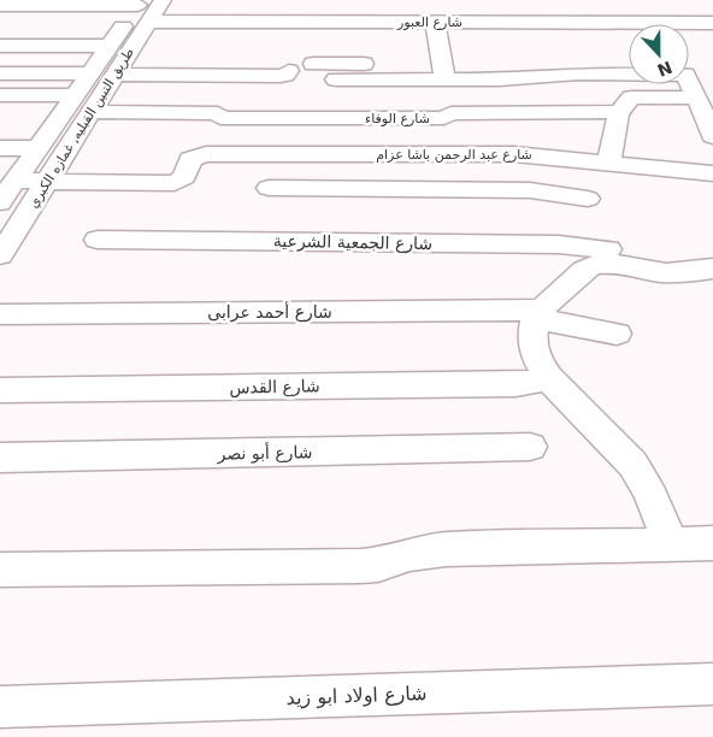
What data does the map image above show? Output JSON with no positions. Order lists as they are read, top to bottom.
{
  "streets": {
    "street": [
      "شارع العبور",
      "شارع الوفاء",
      "طريق التبين القبليه, غمازه الكبري",
      "شارع عبد الرحمن باشا عزام",
      "شارع الجمعية الشرعية",
      "شارع أحمد عرابى",
      "شارع القدس",
      "شارع أبو نصر",
      "شارع اولاد ابو زيد"
    ]
  },
  "crossings": [
    ["شارع العبور", "طريق التبين القبليه, غمازه الكبري"],
    ["شارع الوفاء", "طريق التبين القبليه, غمازه الكبري"],
    ["طريق التبين القبليه, غمازه الكبري", "شارع عبد الرحمن باشا عزام"]
  ],
  "north": "bottom"
}
